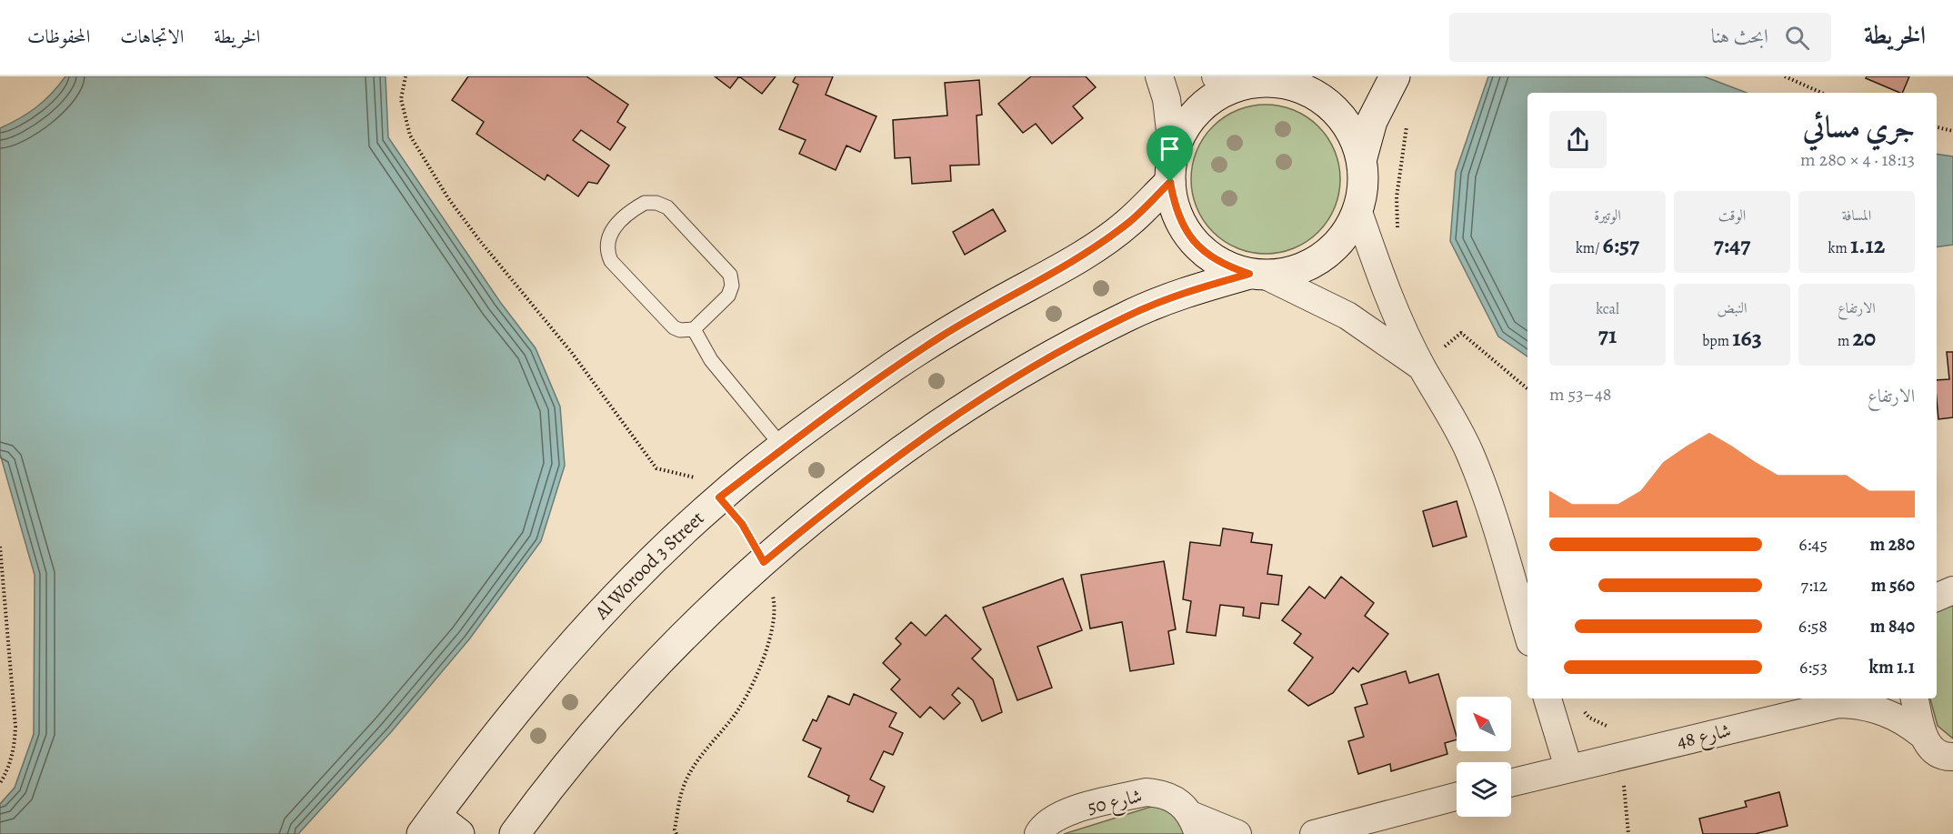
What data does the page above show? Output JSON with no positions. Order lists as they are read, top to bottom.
{
  "streets": {
    "street": ["Al Worood 3 Street", "شارع 48", "شارع 50"]
  },
  "north": "top left",
  "page": {
    "header": "الخريطة",
    "search": "ابحث هنا",
    "nav": ["الخريطة", "الاتجاهات", "المحفوظات"],
    "heading": ["جري مسائي", "18:13 · 4 × 280 m"],
    "stats": [
      ["المسافة", "1.12 km"],
      ["الوقت", "7:47"],
      ["الوتيرة", "6:57 /km"],
      ["الارتفاع", "20 m"],
      ["النبض", "163 bpm"],
      ["kcal", "71"]
    ],
    "chart": ["الارتفاع", "48–53 m"],
    "list": [
      {
        "name": "280 m",
        "note": "6:45"
      },
      {
        "name": "560 m",
        "note": "7:12"
      },
      {
        "name": "840 m",
        "note": "6:58"
      },
      {
        "name": "1.1 km",
        "note": "6:53"
      }
    ]
  }
}
